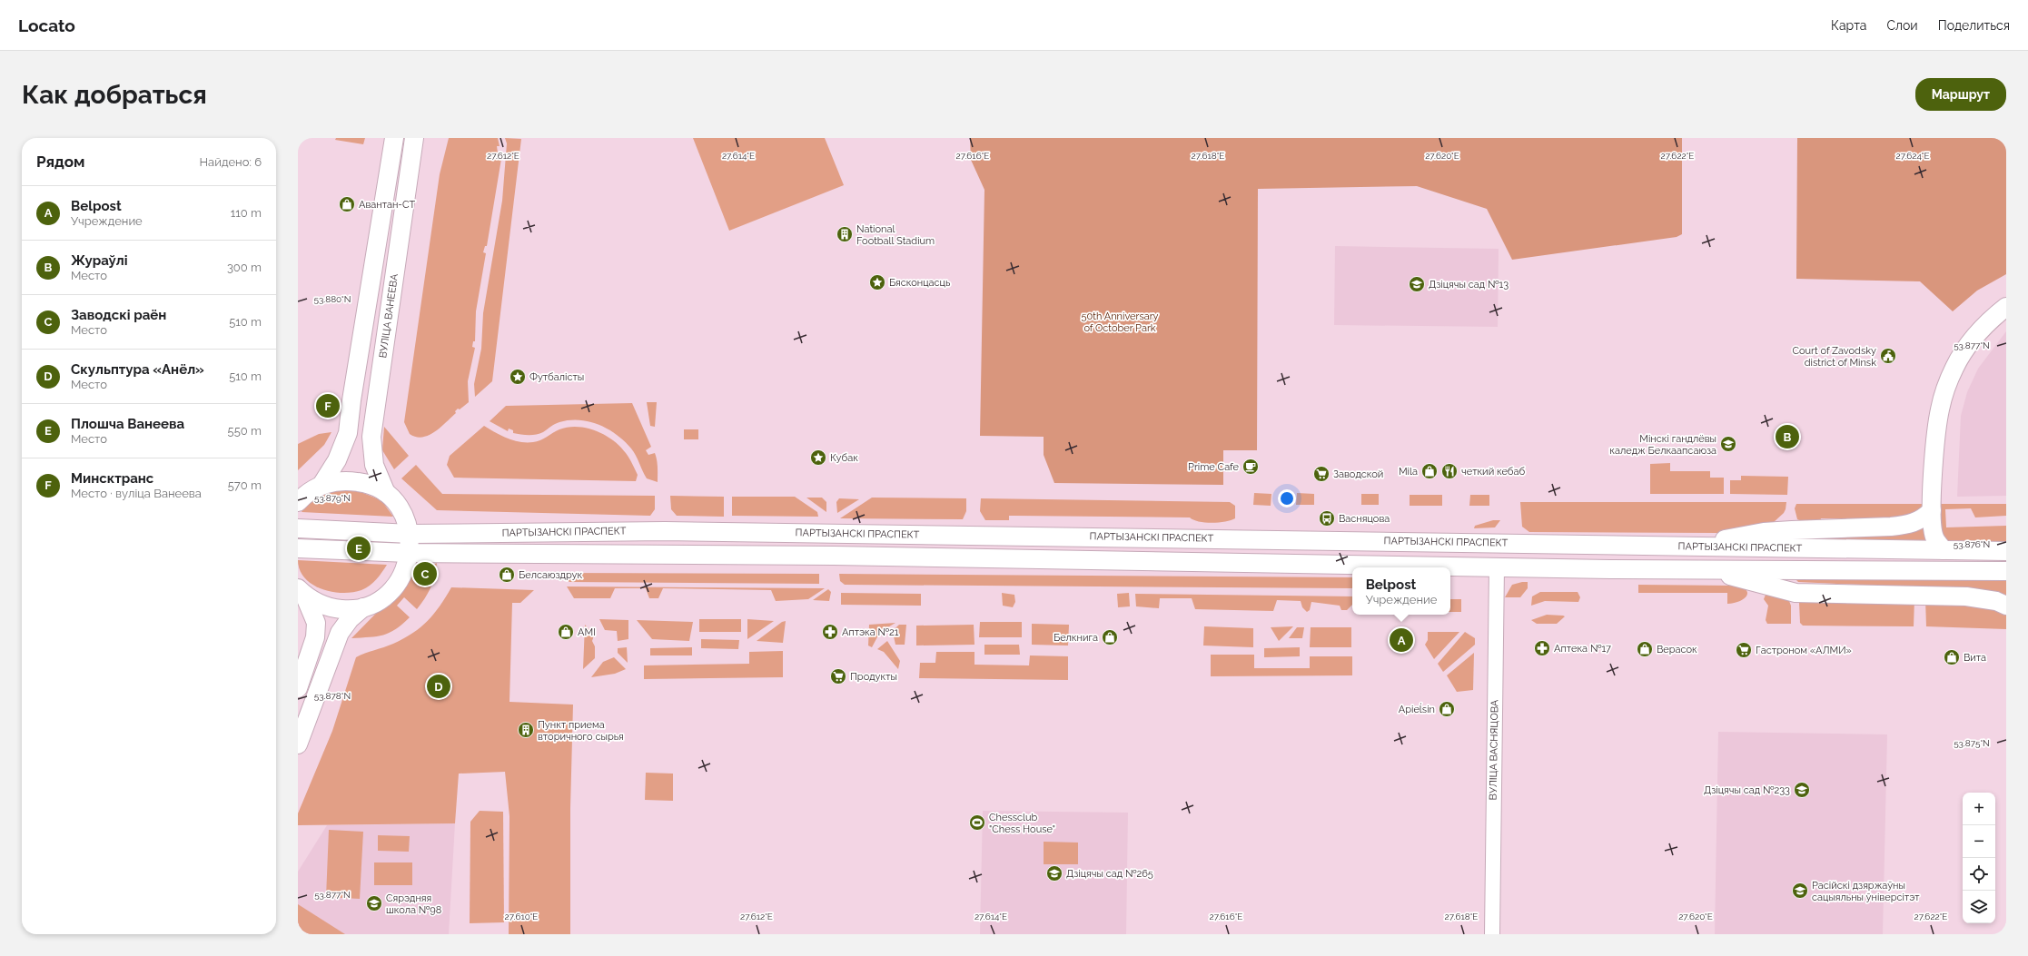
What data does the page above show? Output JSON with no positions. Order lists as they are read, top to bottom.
{
  "streets": {
    "main road": ["ВУЛІЦА ВАНЕЕВА", "ПАРТЫЗАНСКІ ПРАСПЕКТ"],
    "street": ["ВУЛІЦА ВАСНЯЦОВА"]
  },
  "crossings": [
    ["ПАРТЫЗАНСКІ ПРАСПЕКТ", "ВУЛІЦА ВАСНЯЦОВА"]
  ],
  "parks": ["50th Anniversary of October Park"],
  "places": {
    "shop": [
      "Авантан-СТ",
      "Mila",
      "Белсаюздрук",
      "AMI",
      "Белкнига",
      "Верасок",
      "Вита",
      "Apieĺsin"
    ],
    "building": ["National Football Stadium", "Пункт приема вторичного сырья"],
    "place": ["Бясконцасць", "Футбалісты", "Кубак"],
    "school or university": [
      "Дзіцячы сад №13",
      "Мінскі гандлёвы каледж Белкаапсаюза",
      "Дзіцячы сад №233",
      "Дзіцячы сад №265",
      "Расійскі дзяржаўны сацыяльны ўніверсітэт",
      "Сярэдняя школа №98"
    ],
    "public building": ["Court of Zavodsky district of Minsk"],
    "cafe": ["Prime Cafe"],
    "restaurant": ["четкий кебаб"],
    "supermarket": ["Заводской", "Гастроном «АЛМИ»", "Продукты"],
    "bus stop": ["Васняцова"],
    "pharmacy": ["Аптэка №21", "Аптека №17"],
    "sports": ["Chessclub \"Chess House\""]
  },
  "page": {
    "header": "Locato",
    "nav": ["Карта", "Слои", "Поделиться"],
    "buttons": "Маршрут",
    "title": "Как добраться",
    "heading": ["Рядом", "Найдено: 6"],
    "list": [
      {
        "mark": "A",
        "name": "Belpost",
        "note": "Учреждение",
        "value": "110 m"
      },
      {
        "mark": "B",
        "name": "Жураўлі",
        "note": "Место",
        "value": "300 m"
      },
      {
        "mark": "C",
        "name": "Заводскі раён",
        "note": "Место",
        "value": "510 m"
      },
      {
        "mark": "D",
        "name": "Скульптура «Анёл»",
        "note": "Место",
        "value": "510 m"
      },
      {
        "mark": "E",
        "name": "Плошча Ванеева",
        "note": "Место",
        "value": "550 m"
      },
      {
        "mark": "F",
        "name": "Минсктранс",
        "note": "Место · вуліца Ванеева",
        "value": "570 m"
      }
    ],
    "pins": [
      "F",
      "B",
      "E",
      "C",
      "A",
      "D"
    ],
    "popup": ["Belpost", "Учреждение"],
    "map_buttons": ["+", "−"]
  },
  "coordinates": [
    "27.612°E",
    "27.614°E",
    "27.616°E",
    "27.618°E",
    "27.620°E",
    "27.622°E",
    "27.624°E",
    "53.880°N",
    "53.877°N",
    "53.879°N",
    "53.876°N",
    "53.878°N",
    "53.875°N",
    "27.610°E"
  ]
}
